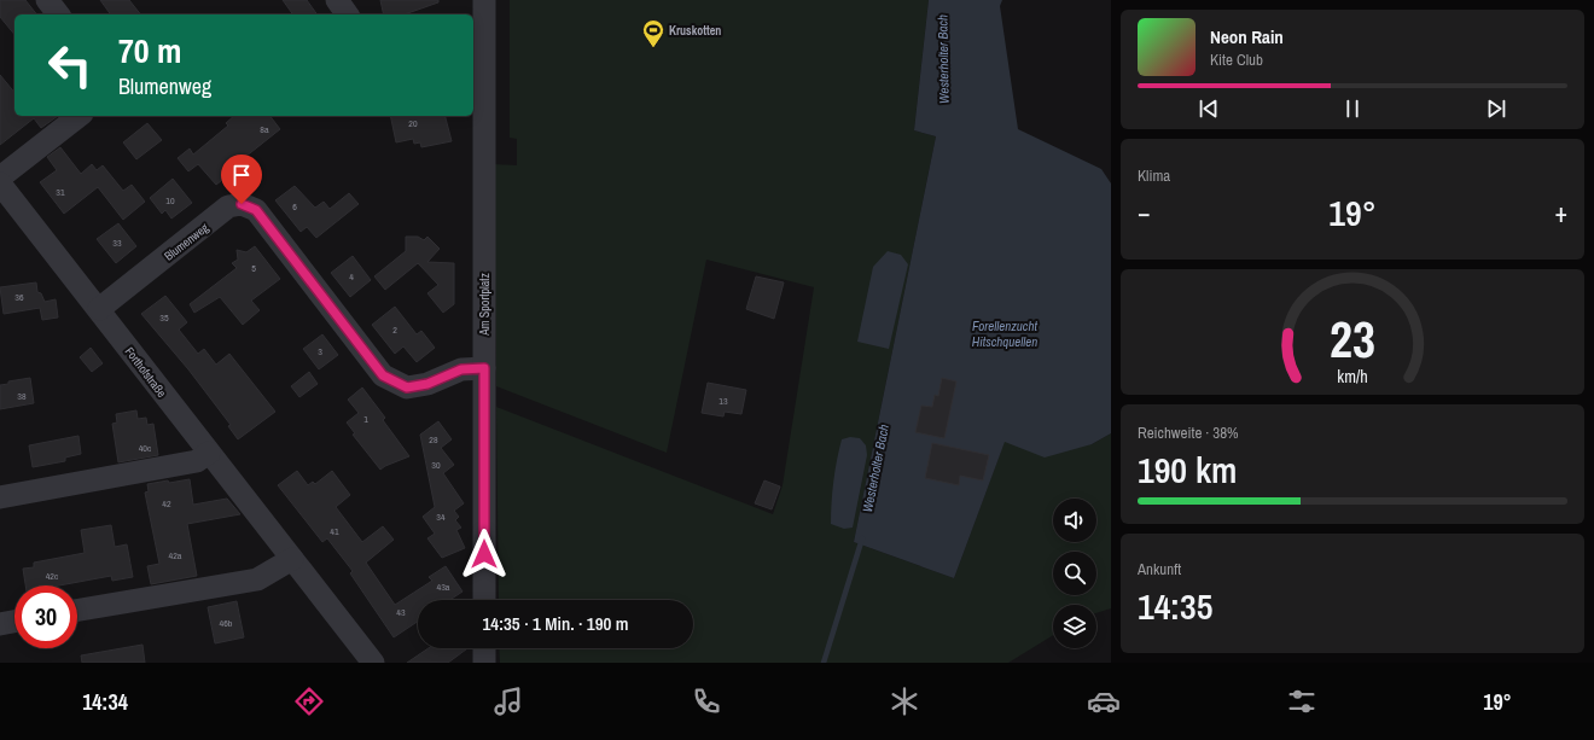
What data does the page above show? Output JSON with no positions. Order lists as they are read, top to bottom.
{
  "streets": {
    "street": ["Blumenweg", "Am Sportplatz", "Forthofstraße"]
  },
  "crossings": [
    ["Blumenweg", "Am Sportplatz"],
    ["Blumenweg", "Forthofstraße"]
  ],
  "water": ["Westerholter Bach", "Forellenzucht Hitschquellen"],
  "places": {
    "sports": ["Kruskotten"]
  },
  "house_numbers": [
    "20",
    "8a",
    "31",
    "10",
    "6",
    "33",
    "5",
    "4",
    "36",
    "35",
    "2",
    "3",
    "38",
    "13",
    "1",
    "28",
    "40c",
    "30",
    "42",
    "34",
    "41",
    "42a",
    "42c",
    "43a",
    "43",
    "46b"
  ],
  "page": {
    "turn": ["70 m", "Blumenweg"],
    "song": ["Neon Rain", "Kite Club"],
    "tile": [
      "Klima",
      ["Reichweite · 38%", "190 km"],
      ["Ankunft", "14:35"]
    ],
    "heat": ["−", "19°", "+"],
    "limit": "30",
    "trip": "14:35 · 1 Min. · 190 m",
    "tabs": ["14:34", "19°"],
    "gauge": ["23", "km/h"]
  }
}
